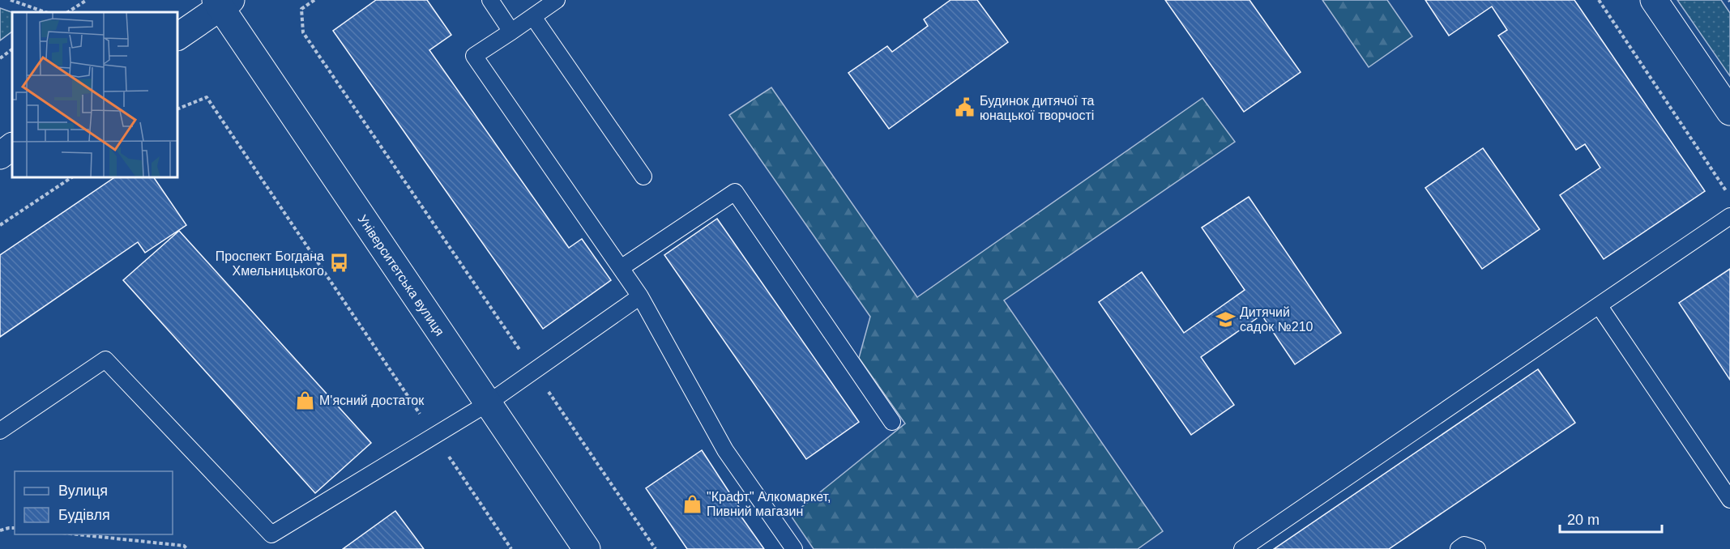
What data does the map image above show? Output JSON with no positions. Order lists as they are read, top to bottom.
{
  "streets": {
    "main road": ["Університетська вулиця"]
  },
  "places": {
    "public building": ["Будинок дитячої та юнацької творчості"],
    "bus stop": ["Проспект Богдана Хмельницького"],
    "school or university": ["Дитячий садок №210"],
    "shop": ["М'ясний достаток", "\"Крафт\" Алкомаркет, Пивний магазин"]
  },
  "legend": ["Вулиця", "Будівля"],
  "scale_bar": "20 m"
}
